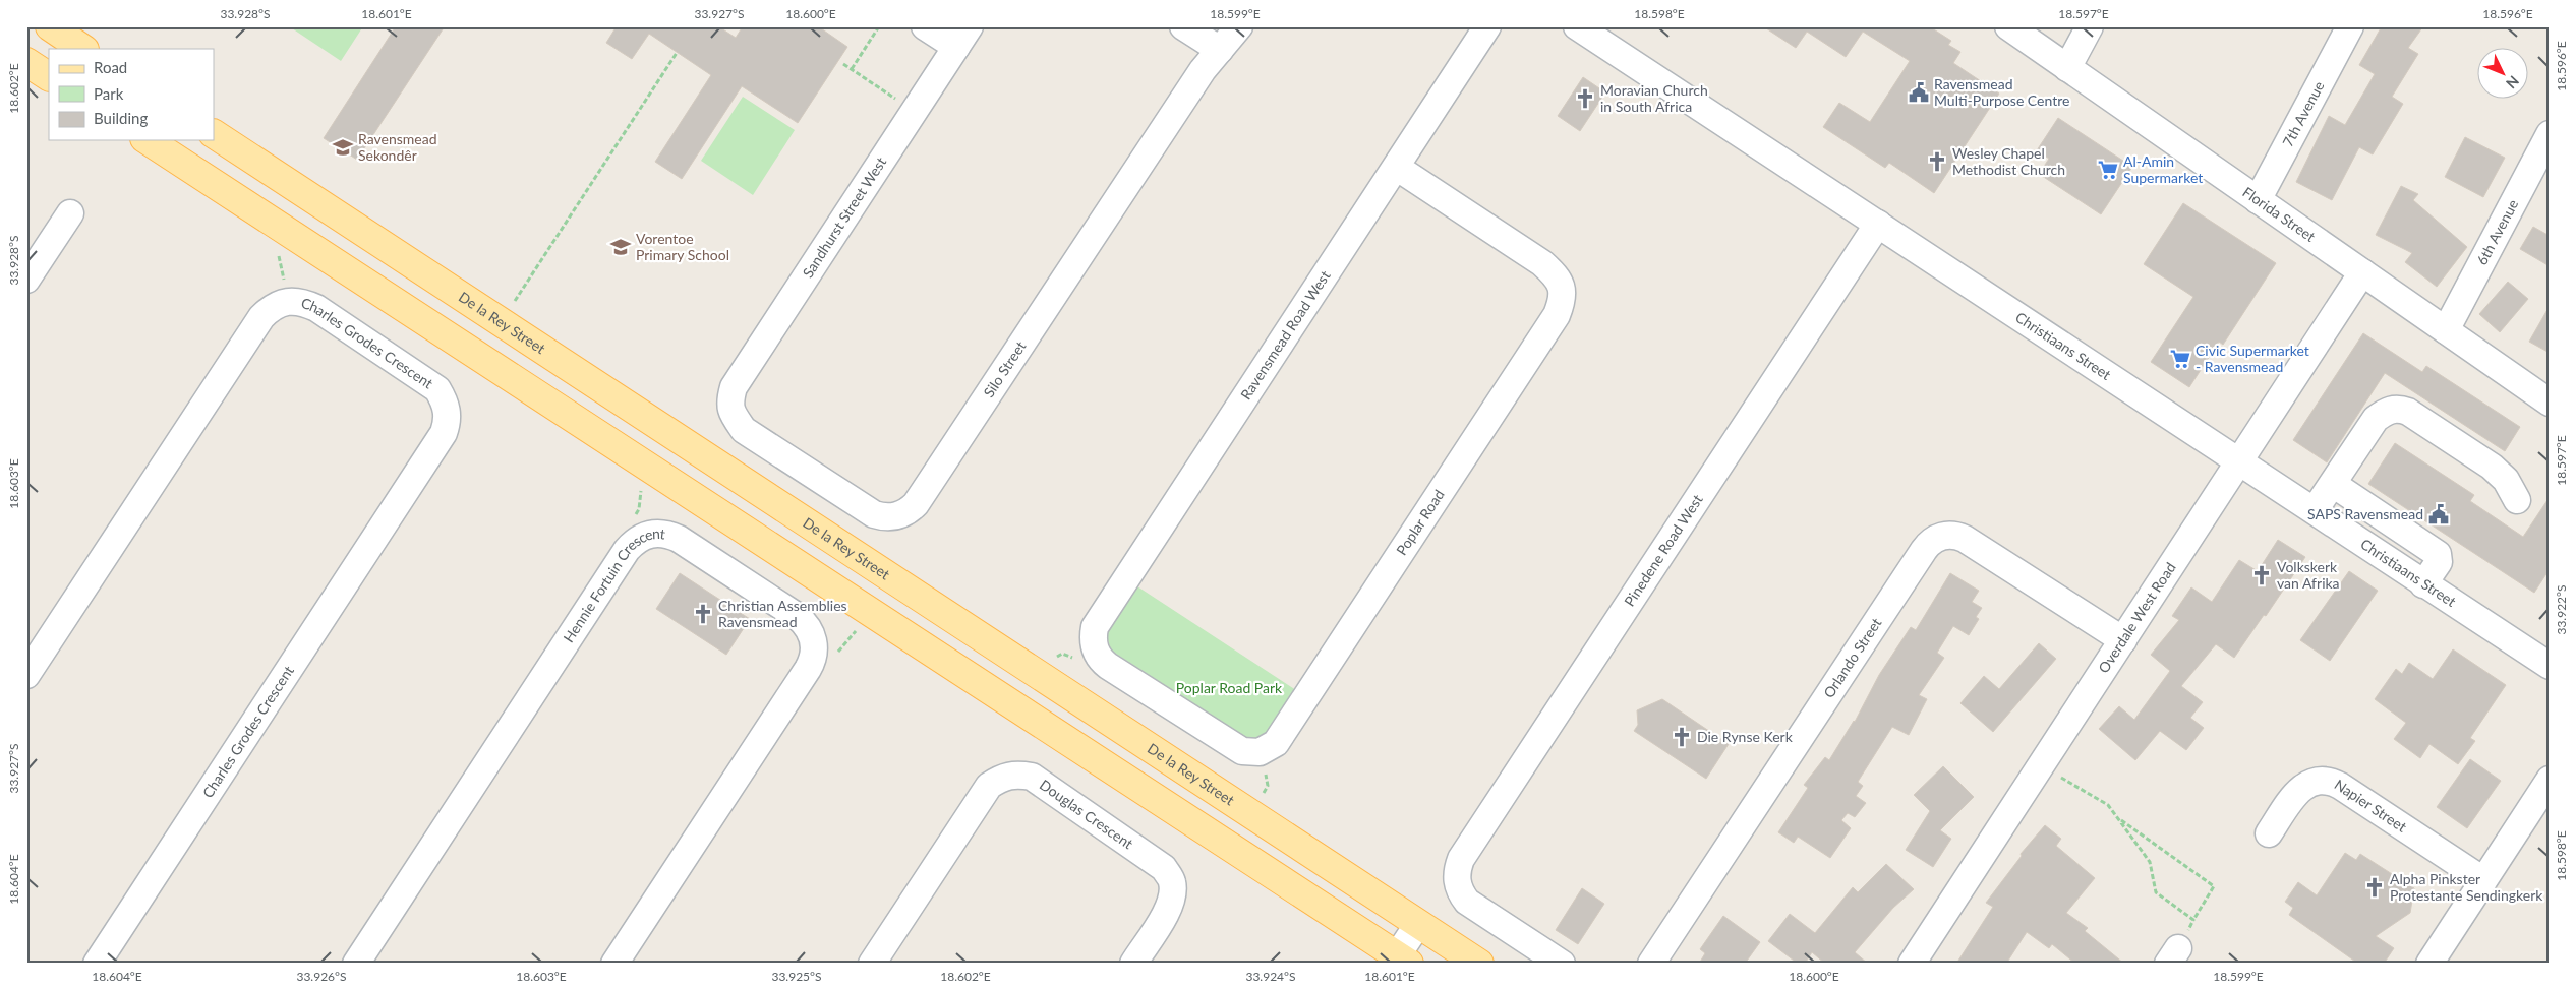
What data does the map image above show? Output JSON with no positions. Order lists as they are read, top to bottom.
{
  "streets": {
    "main road": ["De la Rey Street"],
    "street": [
      "7th Avenue",
      "Florida Street",
      "Sandhurst Street West",
      "6th Avenue",
      "Ravensmead Road West",
      "Charles Grodes Crescent",
      "Christiaans Street",
      "Silo Street",
      "Poplar Road",
      "Pinedene Road West",
      "Hennie Fortuin Crescent",
      "Overdale West Road",
      "Orlando Street",
      "Napier Street",
      "Douglas Crescent"
    ]
  },
  "crossings": [
    ["7th Avenue", "Florida Street"],
    ["Florida Street", "6th Avenue"],
    ["Florida Street", "Overdale West Road"],
    ["Sandhurst Street West", "Silo Street"],
    ["Ravensmead Road West", "Poplar Road"],
    ["Christiaans Street", "Pinedene Road West"],
    ["Christiaans Street", "Overdale West Road"],
    ["Overdale West Road", "Orlando Street"]
  ],
  "parks": ["Poplar Road Park"],
  "places": {
    "public building": ["Ravensmead Multi-Purpose Centre", "SAPS Ravensmead"],
    "church": [
      "Moravian Church in South Africa",
      "Wesley Chapel Methodist Church",
      "Volkskerk van Afrika",
      "Christian Assemblies Ravensmead",
      "Die Rynse Kerk",
      "Alpha Pinkster Protestante Sendingkerk"
    ],
    "school or university": ["Ravensmead Sekondêr", "Vorentoe Primary School"],
    "supermarket": ["Al-Amin Supermarket", "Civic Supermarket - Ravensmead"]
  },
  "legend": ["Road", "Park", "Building"],
  "north": "bottom right",
  "coordinates": [
    "33.928°S",
    "18.601°E",
    "33.927°S",
    "18.600°E",
    "18.599°E",
    "18.598°E",
    "18.597°E",
    "18.596°E",
    "18.602°E",
    "18.603°E",
    "33.922°S",
    "18.604°E",
    "33.926°S",
    "33.925°S",
    "33.924°S"
  ]
}
